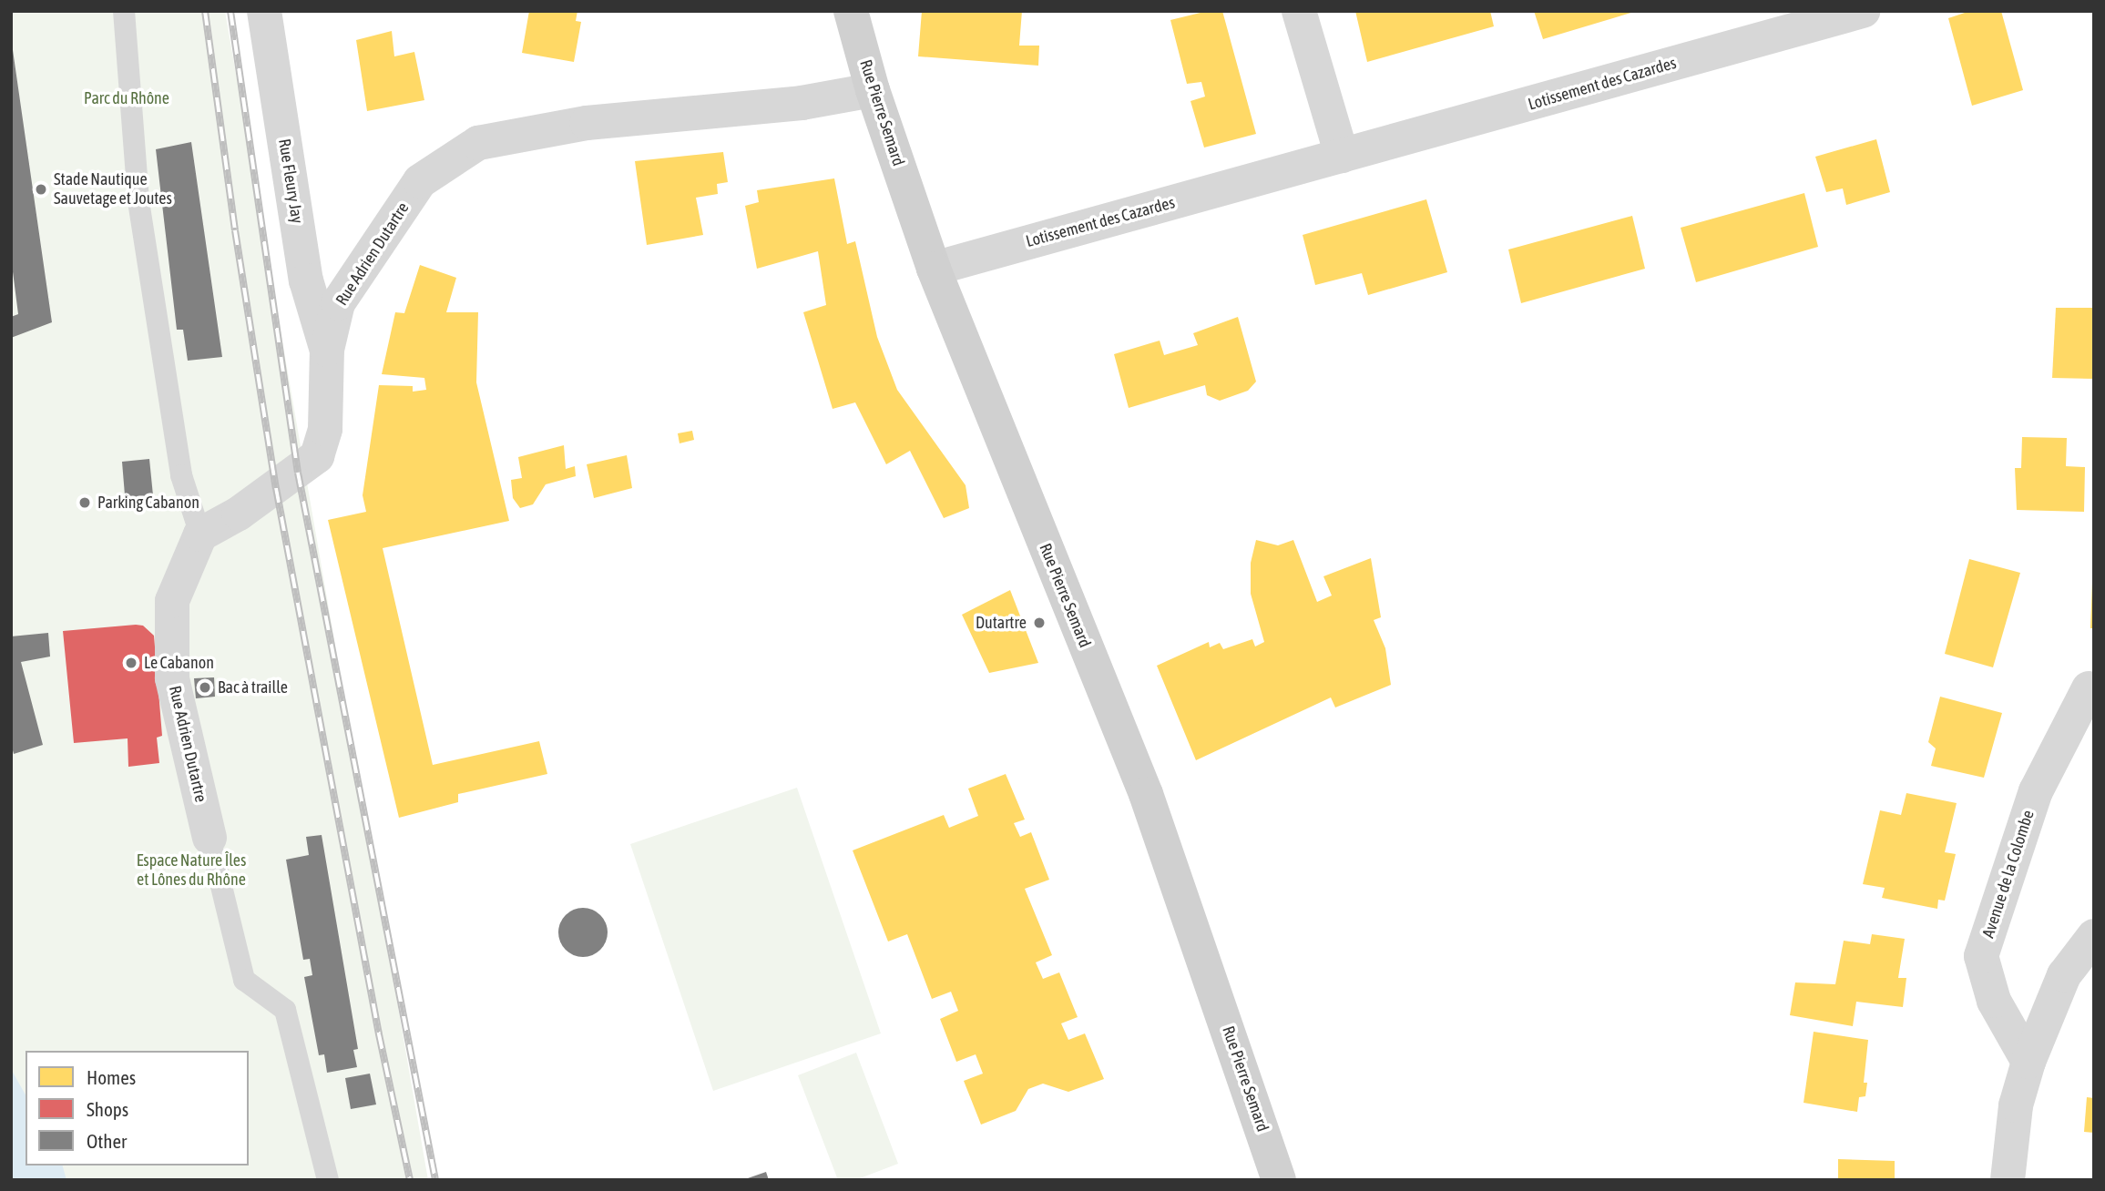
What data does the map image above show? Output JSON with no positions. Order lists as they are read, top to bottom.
{
  "streets": {
    "main road": ["Rue Pierre Semard"],
    "street": [
      "Lotissement des Cazardes",
      "Rue Fleury Jay",
      "Rue Adrien Dutartre",
      "Avenue de la Colombe"
    ]
  },
  "crossings": [
    ["Lotissement des Cazardes", "Rue Pierre Semard"],
    ["Rue Pierre Semard", "Rue Adrien Dutartre"],
    ["Rue Fleury Jay", "Rue Adrien Dutartre"]
  ],
  "parks": ["Parc du Rhône", "Espace Nature Îles et Lônes du Rhône"],
  "places": [
    "Stade Nautique Sauvetage et Joutes",
    "Parking Cabanon",
    "Dutartre",
    "Le Cabanon",
    "Bac à traille"
  ],
  "legend": ["Homes", "Shops", "Other"]
}
